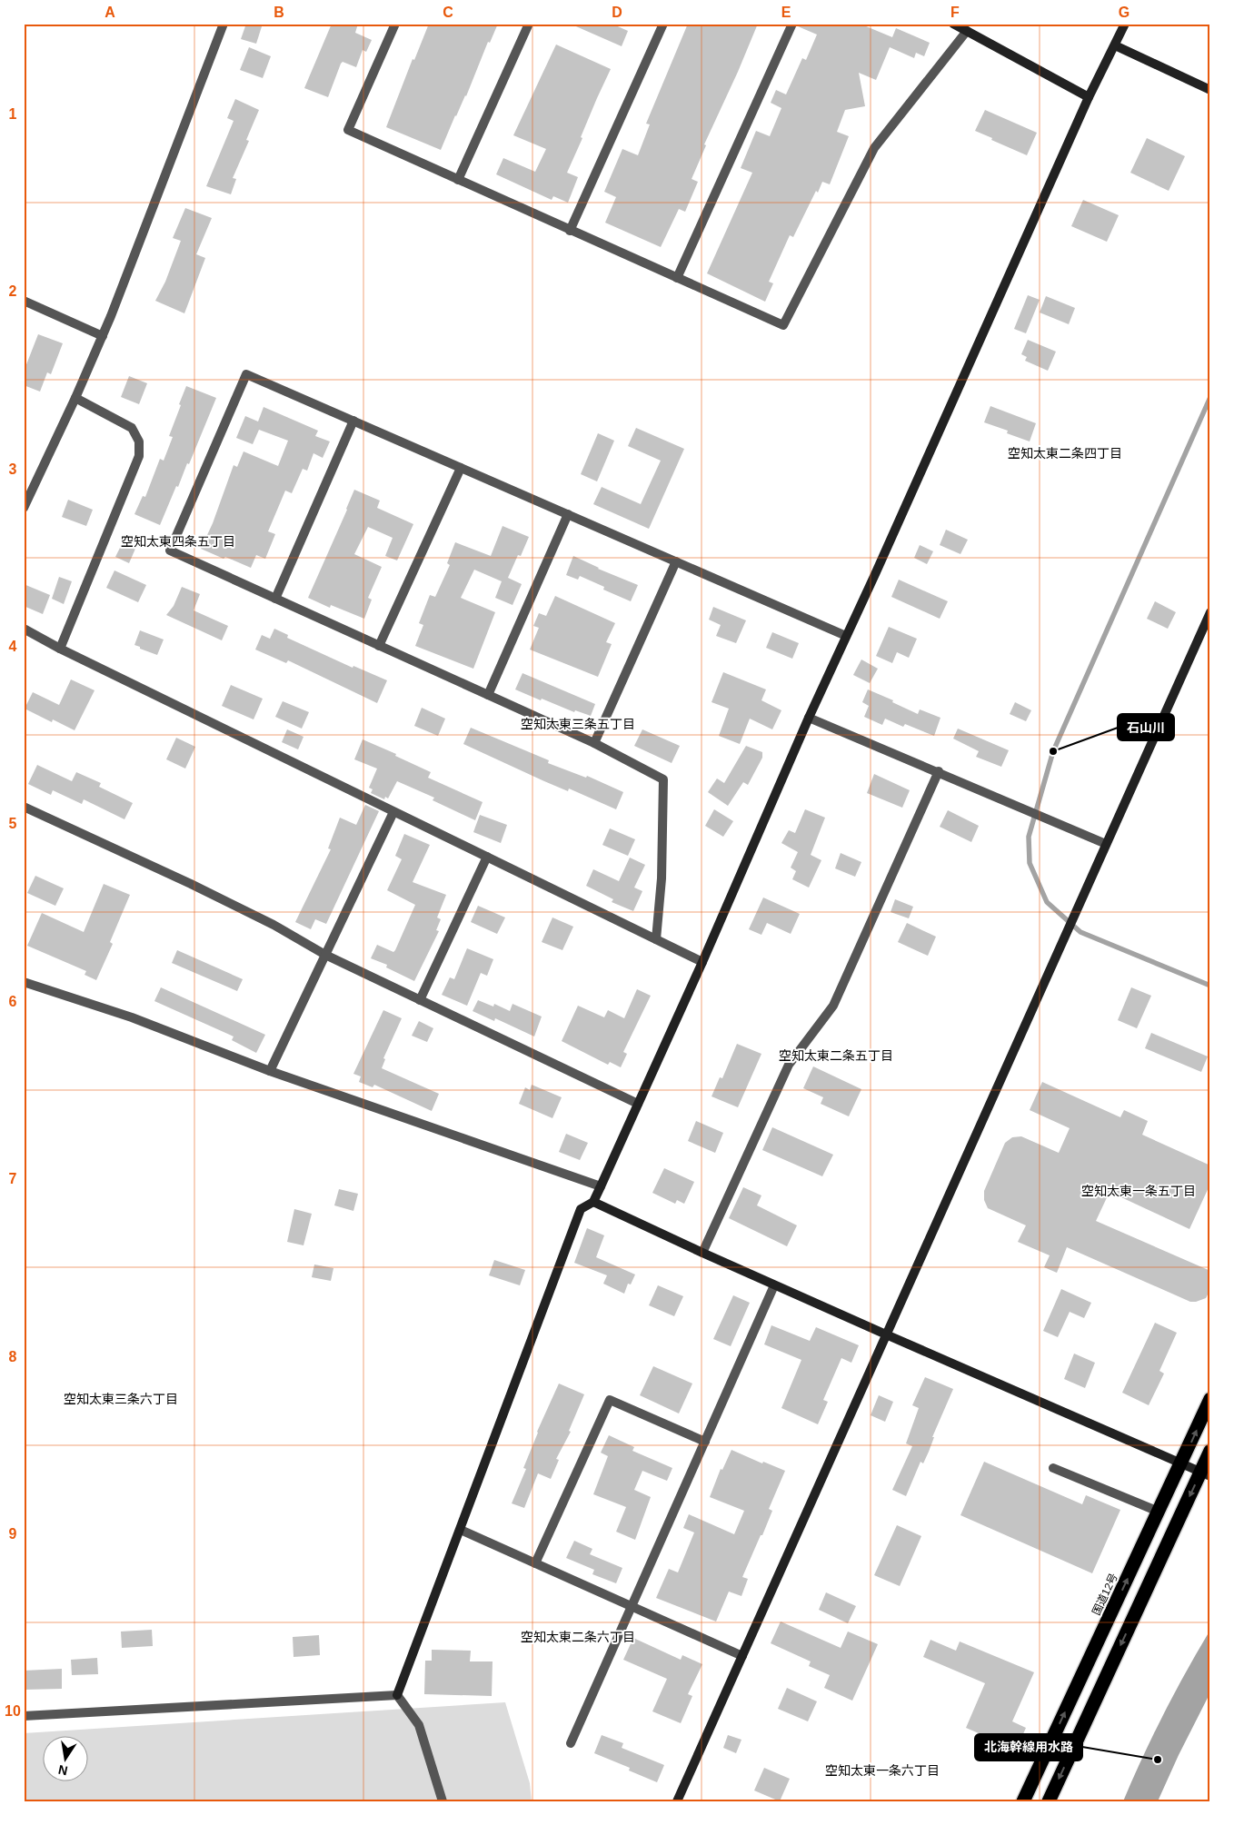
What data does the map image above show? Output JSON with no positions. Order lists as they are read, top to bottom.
{
  "streets": {
    "highway": ["国道12号"]
  },
  "districts": [
    "空知太東二条四丁目",
    "空知太東四条五丁目",
    "空知太東三条五丁目",
    "空知太東二条五丁目",
    "空知太東一条五丁目",
    "空知太東三条六丁目",
    "空知太東二条六丁目",
    "空知太東一条六丁目"
  ],
  "places": ["石山川", "北海幹線用水路"],
  "north": "bottom",
  "grid": {
    "columns": [
      "A",
      "B",
      "C",
      "D",
      "E",
      "F",
      "G"
    ],
    "rows": [
      "1",
      "2",
      "3",
      "4",
      "5",
      "6",
      "7",
      "8",
      "9",
      "10"
    ]
  }
}
